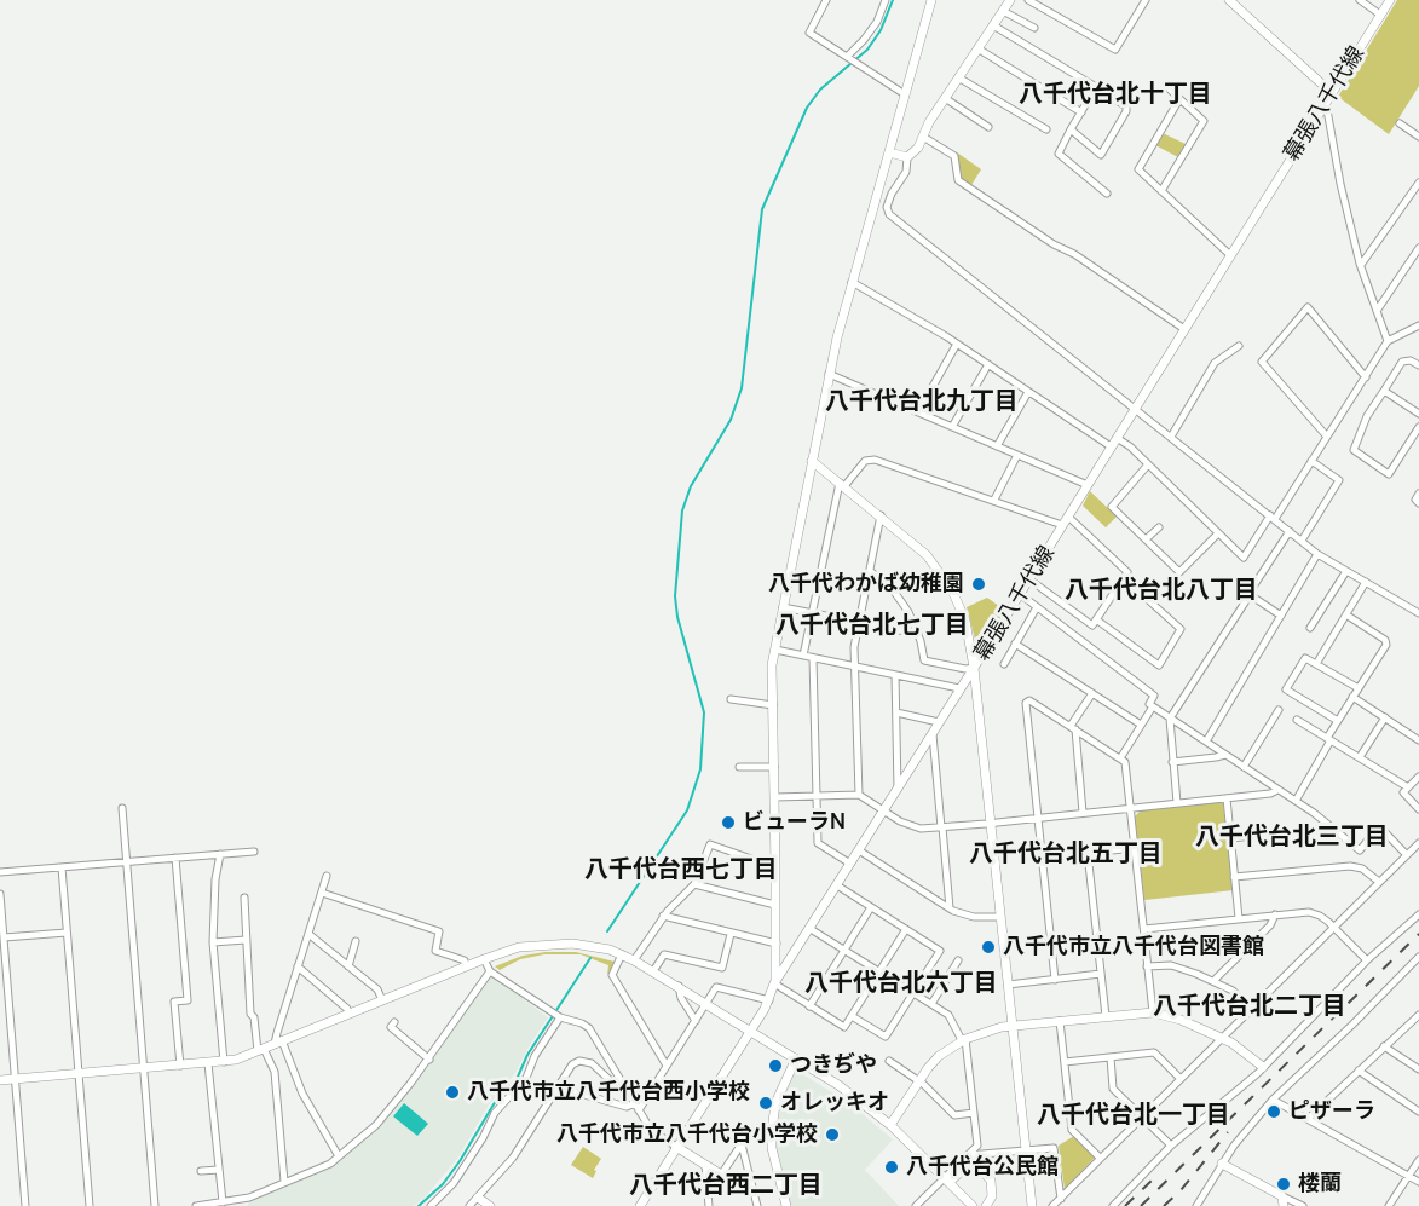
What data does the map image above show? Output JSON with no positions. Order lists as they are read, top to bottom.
{
  "streets": {
    "street": ["幕張八千代線"]
  },
  "districts": [
    "八千代台北十丁目",
    "八千代台北九丁目",
    "八千代台北八丁目",
    "八千代台北七丁目",
    "八千代台北三丁目",
    "八千代台北五丁目",
    "八千代台西七丁目",
    "八千代台北六丁目",
    "八千代台北二丁目",
    "八千代台北一丁目",
    "八千代台西二丁目"
  ],
  "places": [
    "八千代わかば幼稚園",
    "ビューラN",
    "八千代市立八千代台図書館",
    "つきぢや",
    "八千代市立八千代台西小学校",
    "オレッキオ",
    "ピザーラ",
    "八千代市立八千代台小学校",
    "八千代台公民館",
    "楼蘭"
  ]
}
